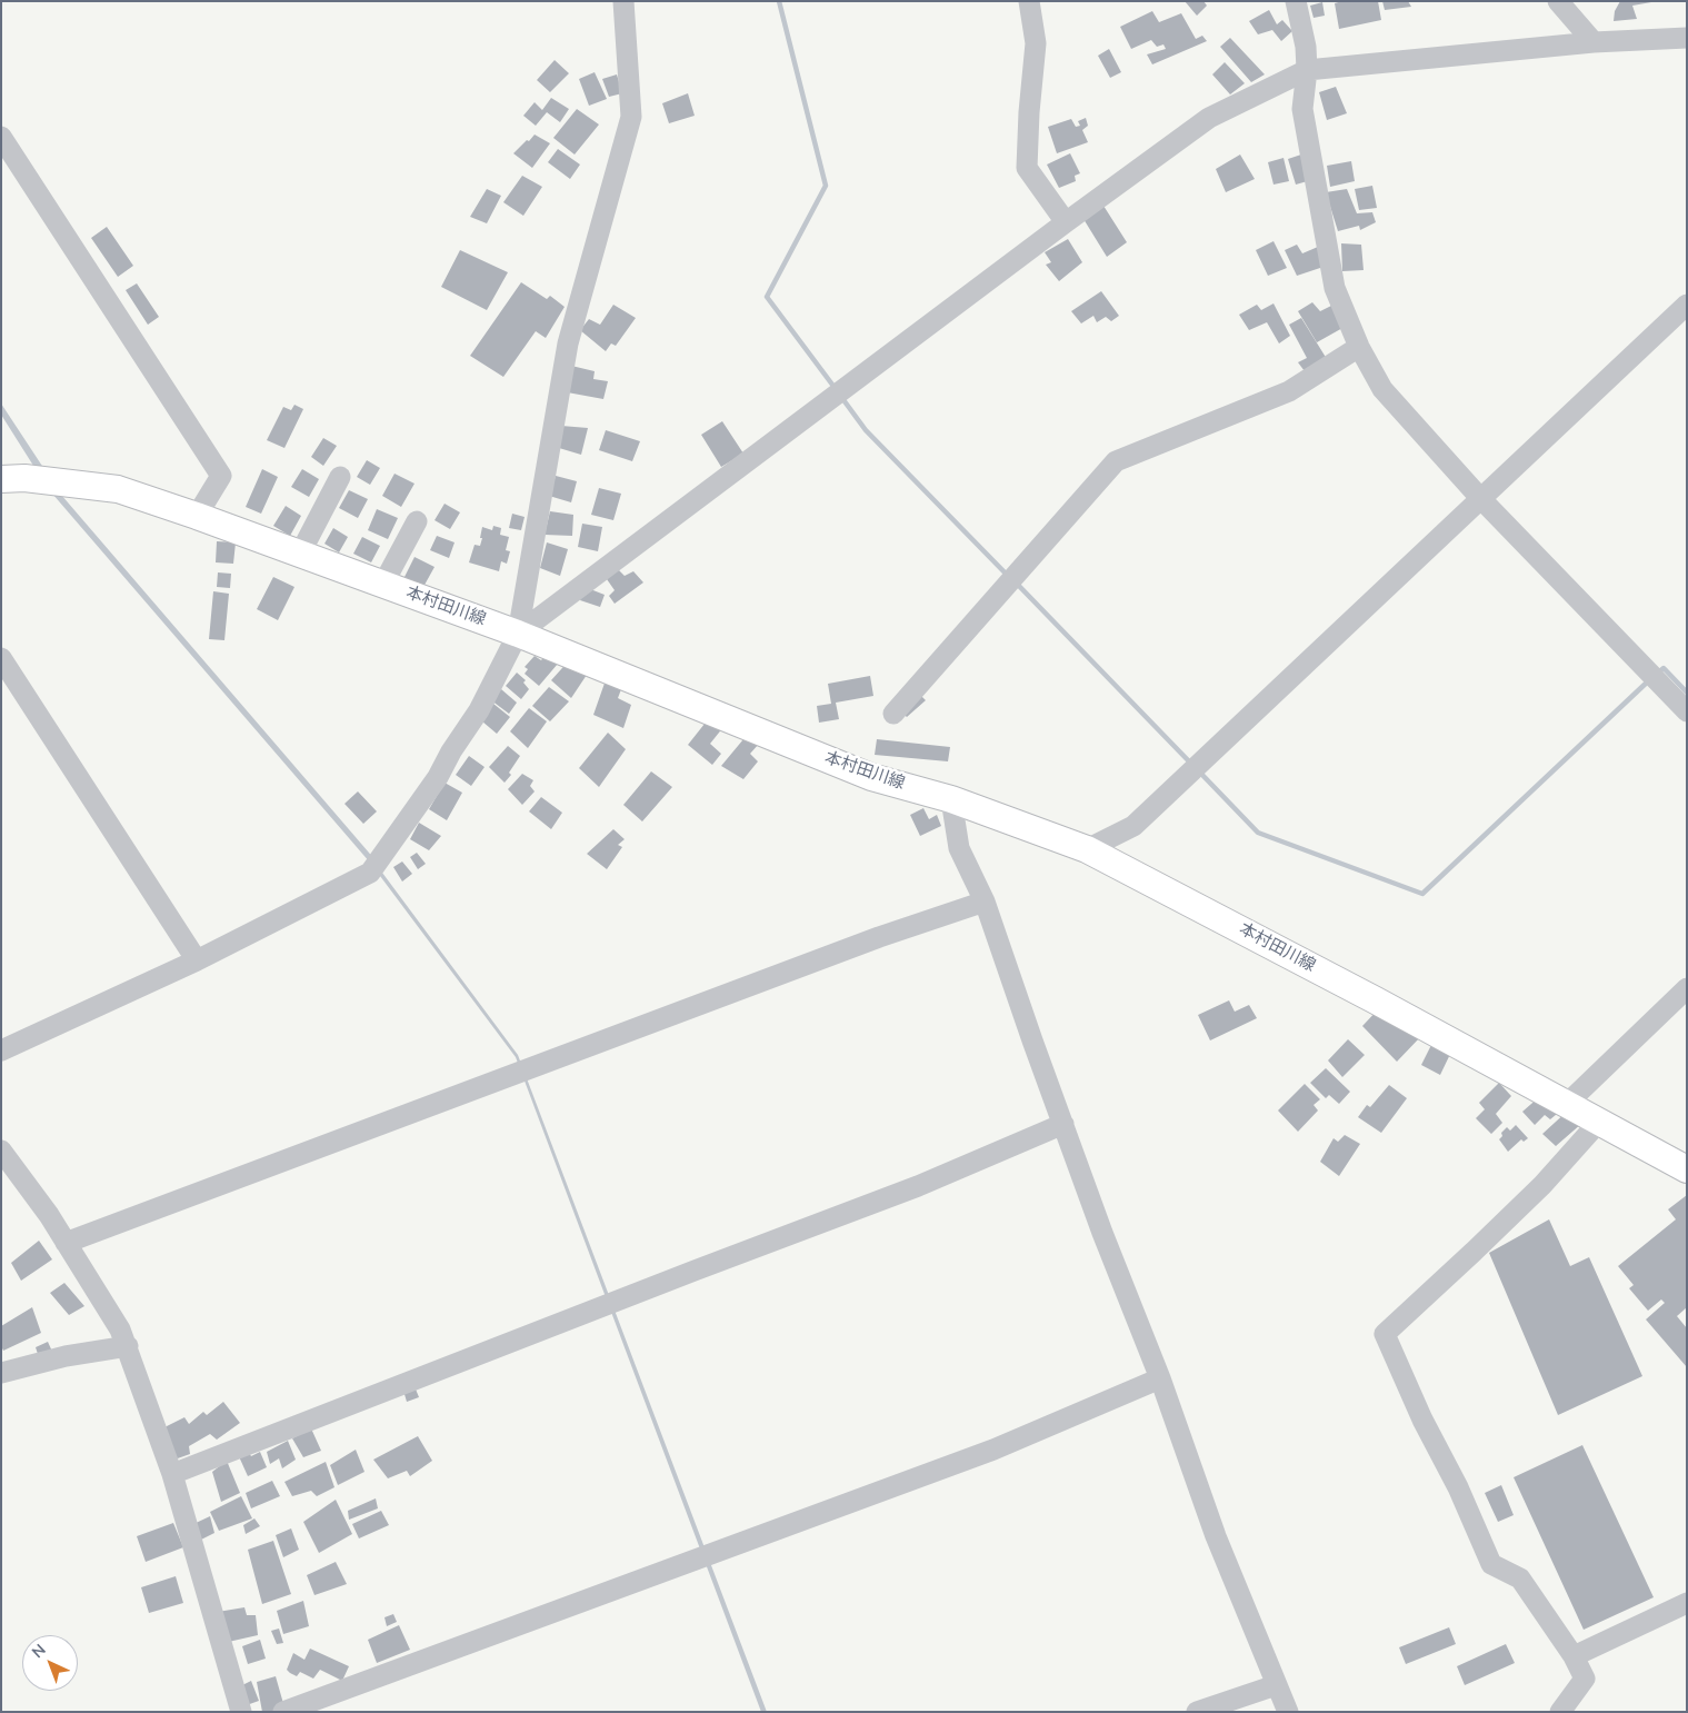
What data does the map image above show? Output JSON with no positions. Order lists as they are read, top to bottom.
{
  "streets": {
    "main road": ["本村田川線"]
  },
  "north": "top left"
}
